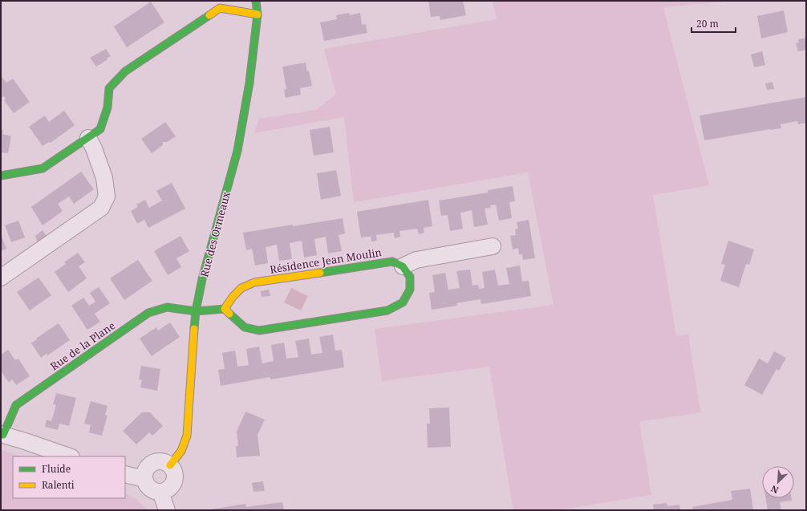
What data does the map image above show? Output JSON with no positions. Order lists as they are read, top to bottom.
{
  "streets": {
    "street": ["Rue des Ormeaux", "Résidence Jean Moulin", "Rue de la Plane"]
  },
  "crossings": [
    ["Rue des Ormeaux", "Rue de la Plane"],
    ["Résidence Jean Moulin", "Rue de la Plane"]
  ],
  "legend": ["Fluide", "Ralenti"],
  "scale_bar": "20 m",
  "north": "bottom left"
}
